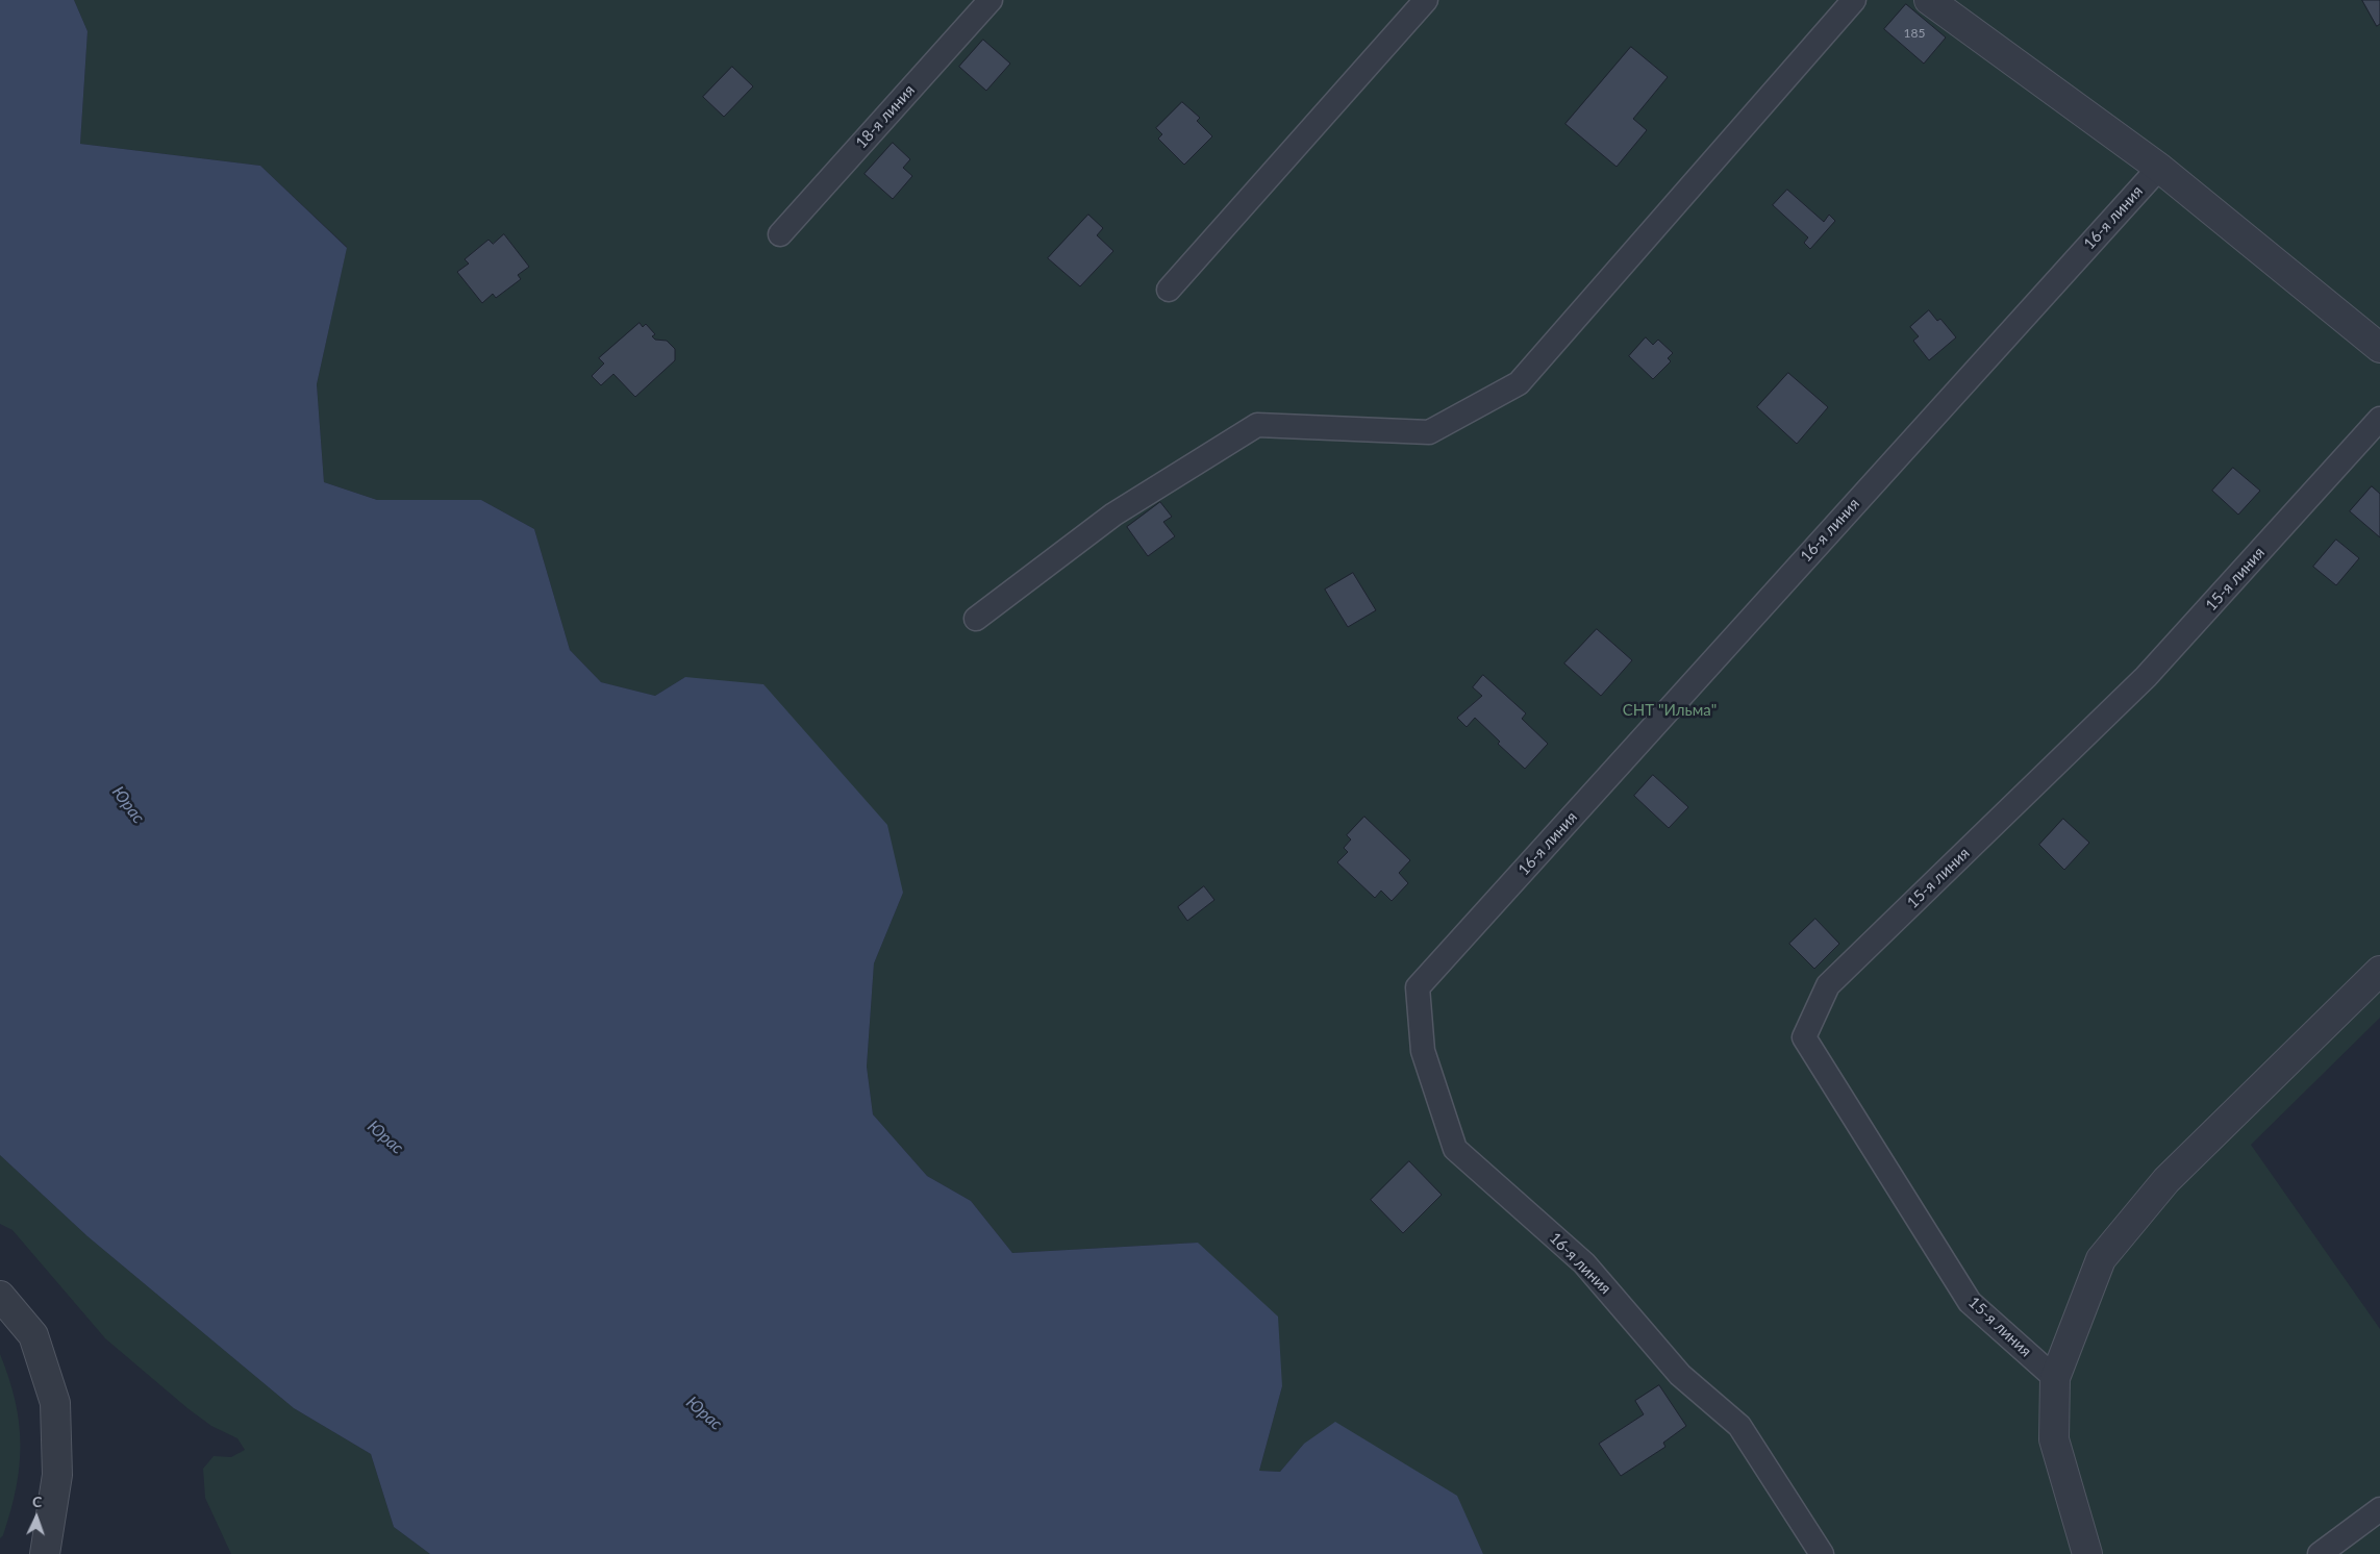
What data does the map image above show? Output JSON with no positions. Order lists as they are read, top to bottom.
{
  "streets": {
    "lane": ["18-я линия", "16-я линия", "15-я линия"]
  },
  "water": ["Юрас"],
  "parks": ["СНТ \"Ильма\""],
  "house_numbers": ["185"],
  "north": "top"
}
